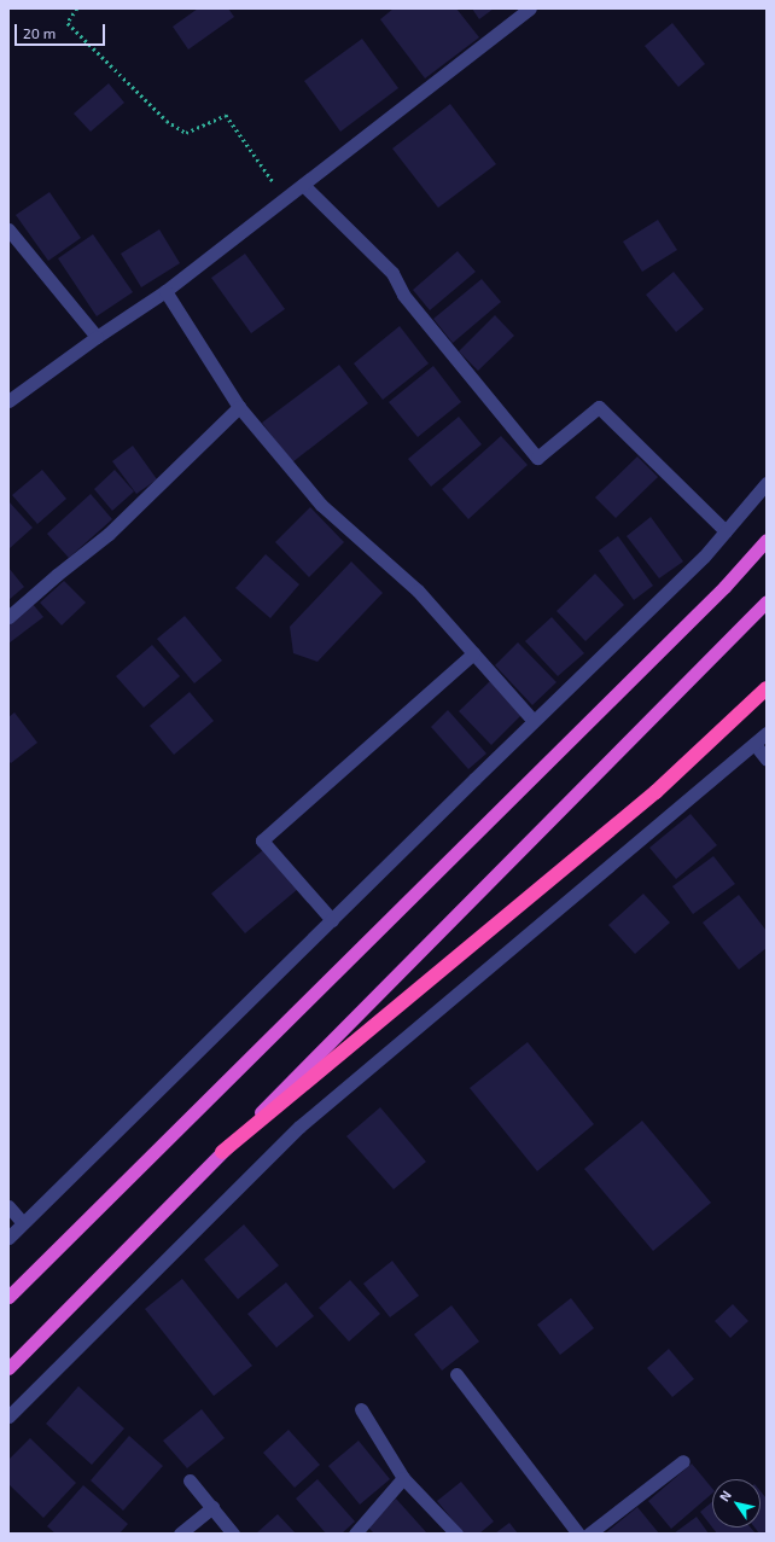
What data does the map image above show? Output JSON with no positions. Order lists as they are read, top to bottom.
{
  "scale_bar": "20 m",
  "north": "top left"
}
